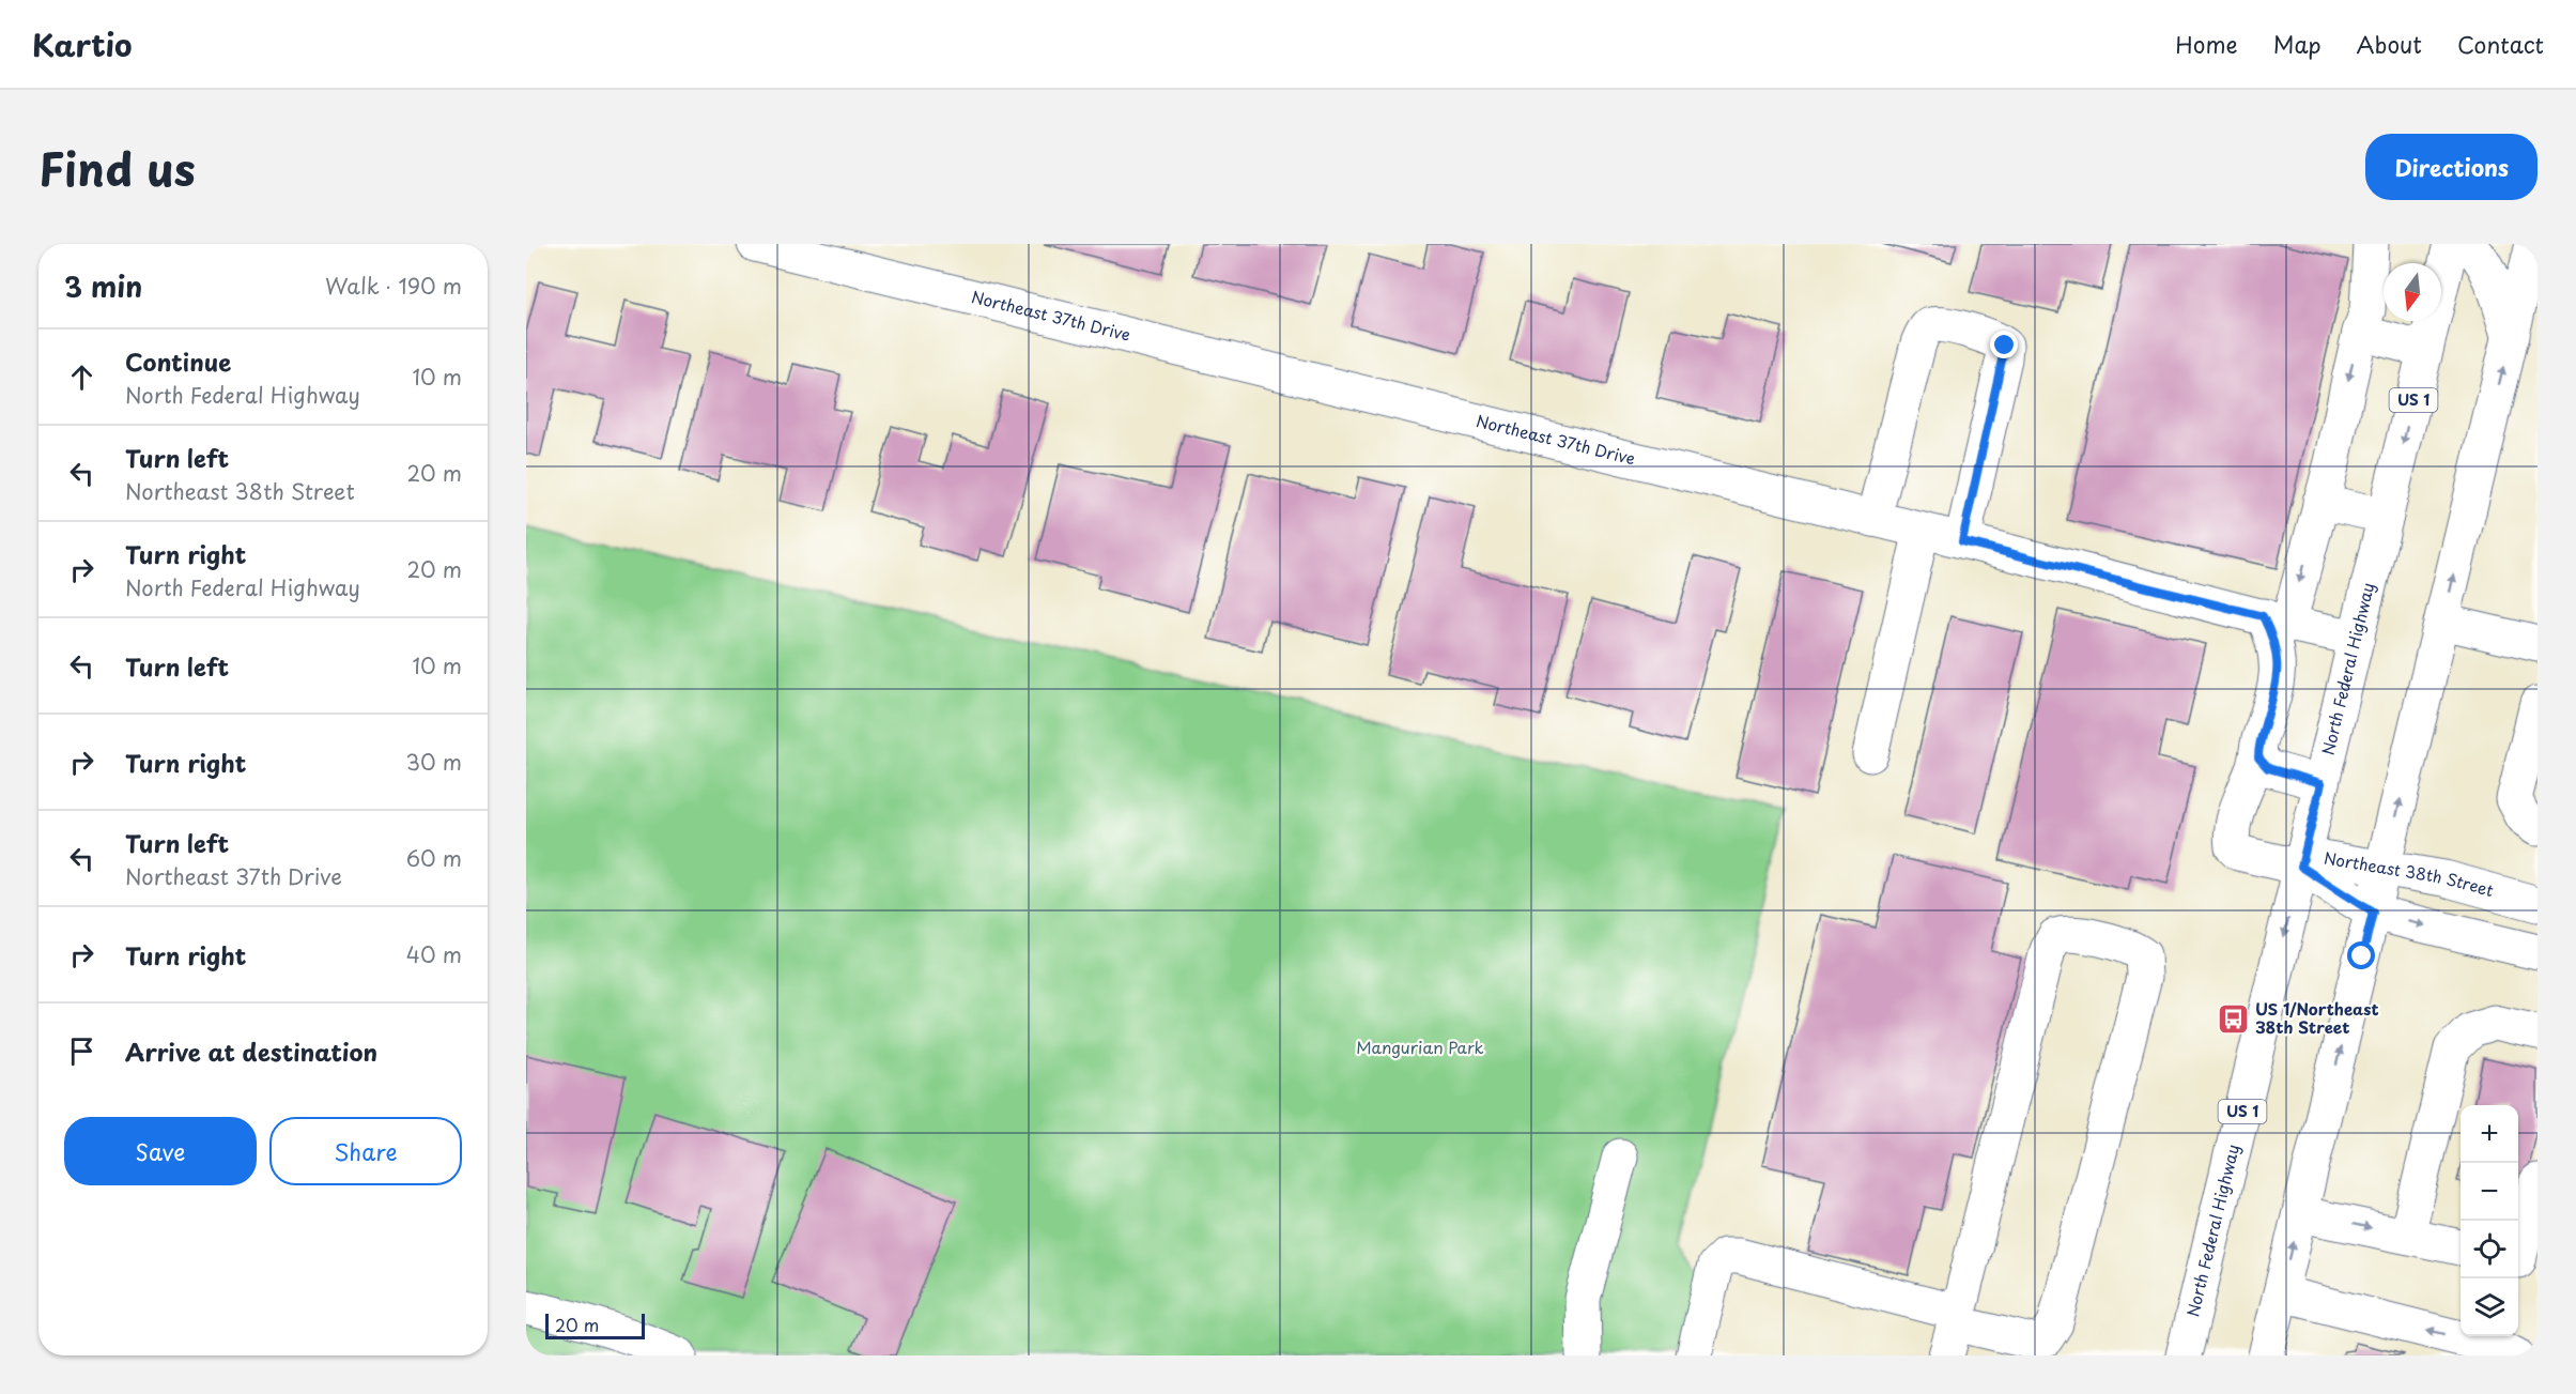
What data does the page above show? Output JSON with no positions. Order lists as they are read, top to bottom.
{
  "streets": {
    "main road": [
      "Northeast 37th Drive",
      "US 1",
      "North Federal Highway",
      "Northeast 38th Street"
    ]
  },
  "crossings": [
    ["Northeast 37th Drive", "North Federal Highway"],
    ["North Federal Highway", "Northeast 38th Street"]
  ],
  "parks": ["Mangurian Park"],
  "places": {
    "bus stop": ["US 1/Northeast 38th Street"]
  },
  "scale_bar": "20 m",
  "north": "bottom",
  "page": {
    "header": "Kartio",
    "nav": [
      "Home",
      "Map",
      "About",
      "Contact"
    ],
    "title": "Find us",
    "buttons": [
      "Directions",
      ["Save", "Share"]
    ],
    "heading": ["3 min", "Walk · 190 m"],
    "list": [
      ["Continue", "North Federal Highway", "10 m"],
      ["Turn left", "Northeast 38th Street", "20 m"],
      ["Turn right", "North Federal Highway", "20 m"],
      ["Turn left", "10 m"],
      ["Turn right", "30 m"],
      ["Turn left", "Northeast 37th Drive", "60 m"],
      ["Turn right", "40 m"],
      "Arrive at destination"
    ],
    "map_buttons": ["+", "−"],
    "scale": "20 m"
  }
}
